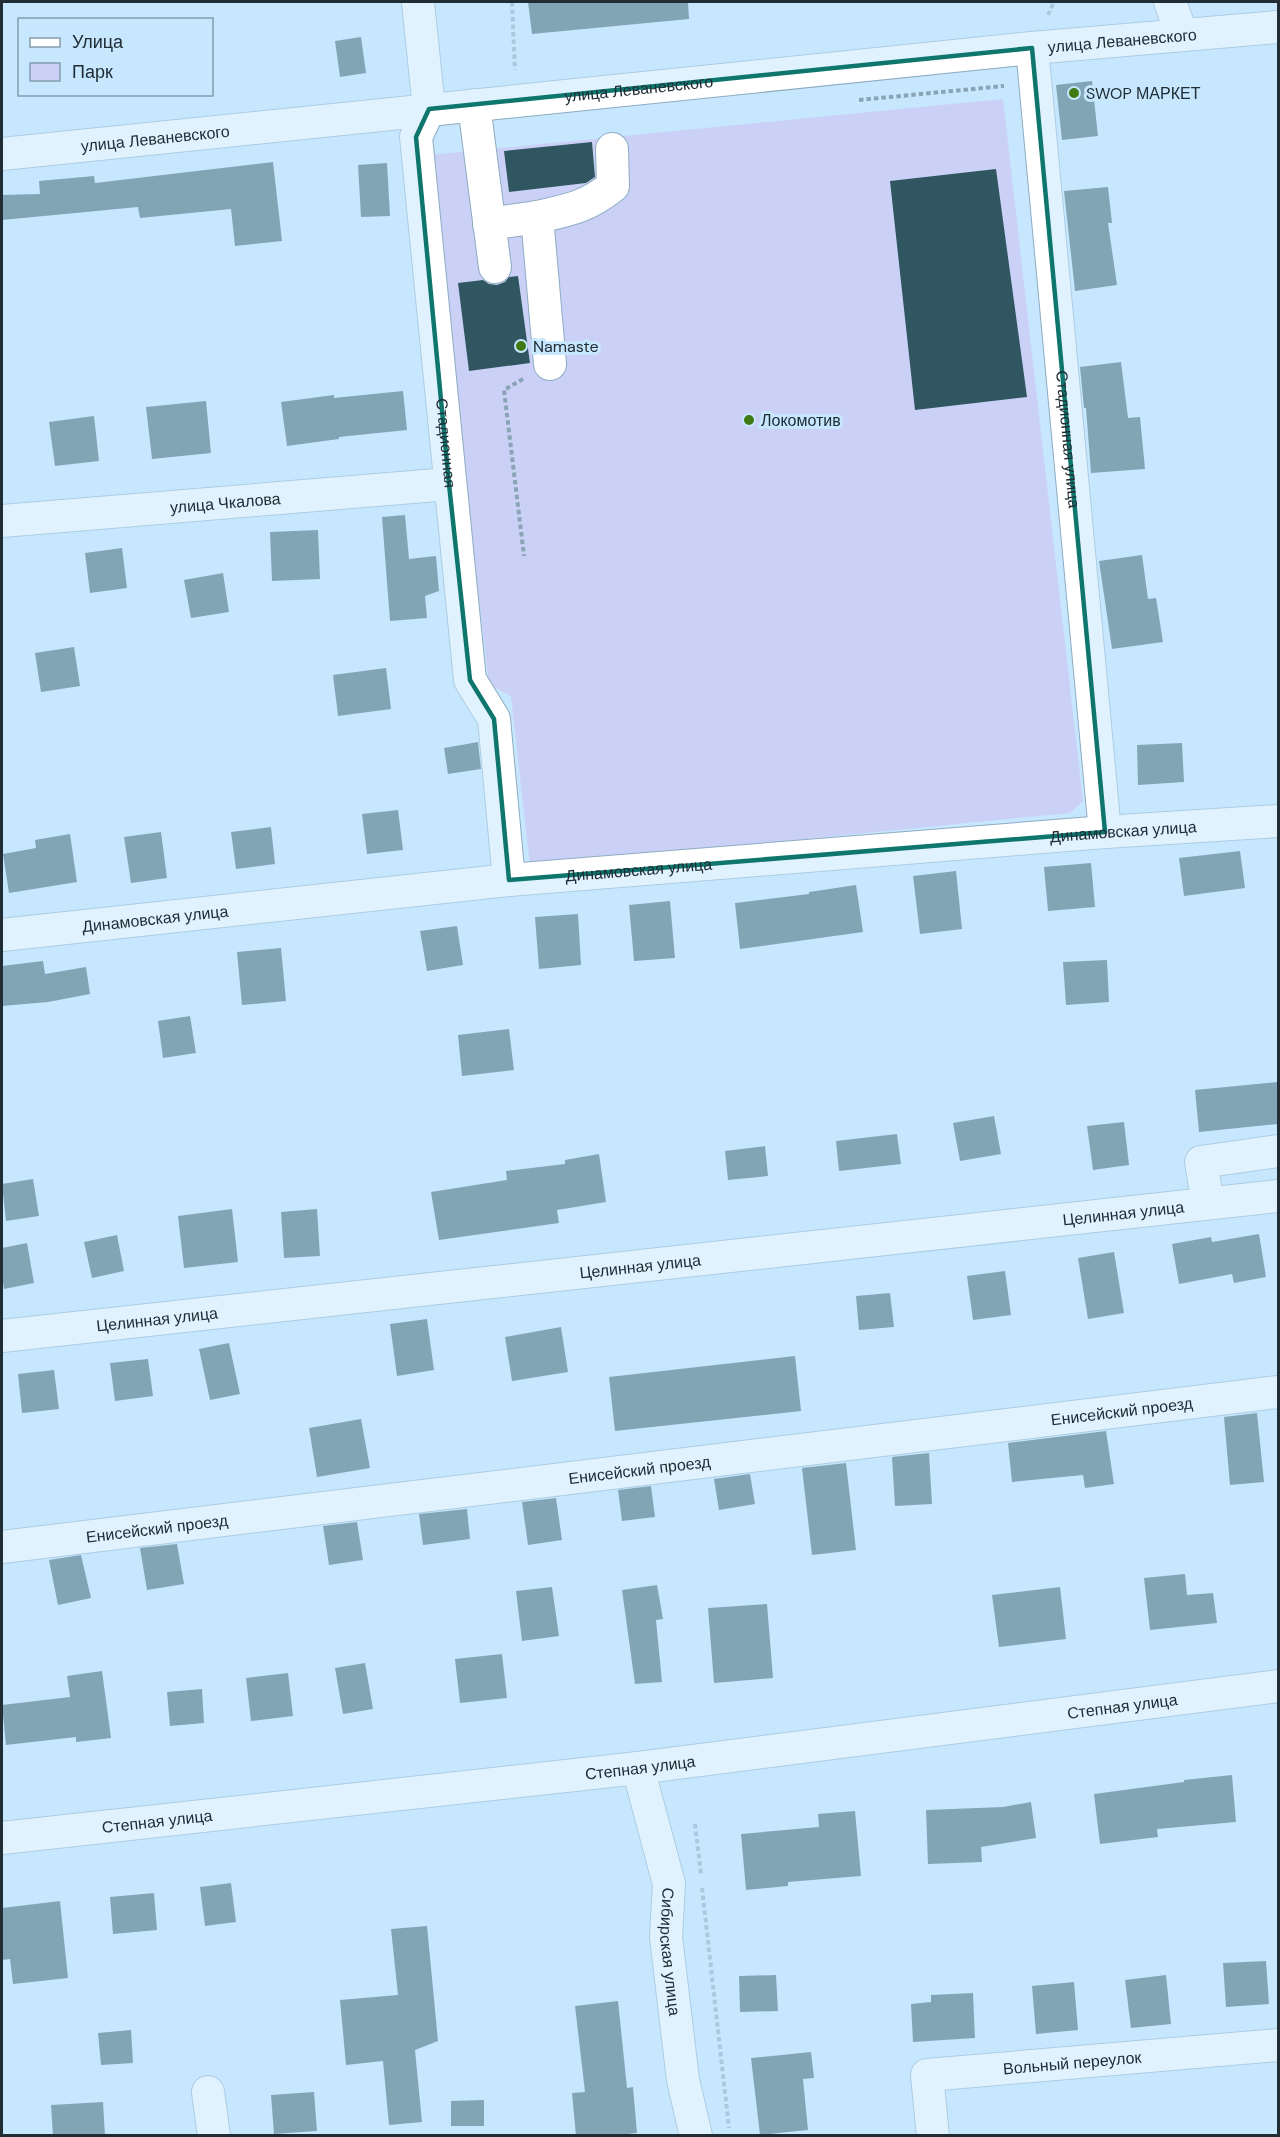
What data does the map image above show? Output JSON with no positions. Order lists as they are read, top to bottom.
{
  "streets": {
    "street": [
      "улица Леваневского",
      "Стадионная улица",
      "Стадионная",
      "улица Чкалова",
      "Динамовская улица",
      "Целинная улица",
      "Енисейский проезд",
      "Степная улица",
      "Сибирская улица",
      "Вольный переулок"
    ]
  },
  "crossings": [
    ["улица Леваневского", "Стадионная улица"],
    ["улица Леваневского", "Стадионная"],
    ["Стадионная улица", "Динамовская улица"],
    ["Стадионная", "улица Чкалова"],
    ["Стадионная", "Динамовская улица"],
    ["Степная улица", "Сибирская улица"]
  ],
  "places": ["SWOP МАРКЕТ", "Namaste", "Локомотив"],
  "legend": ["Улица", "Парк"]
}
